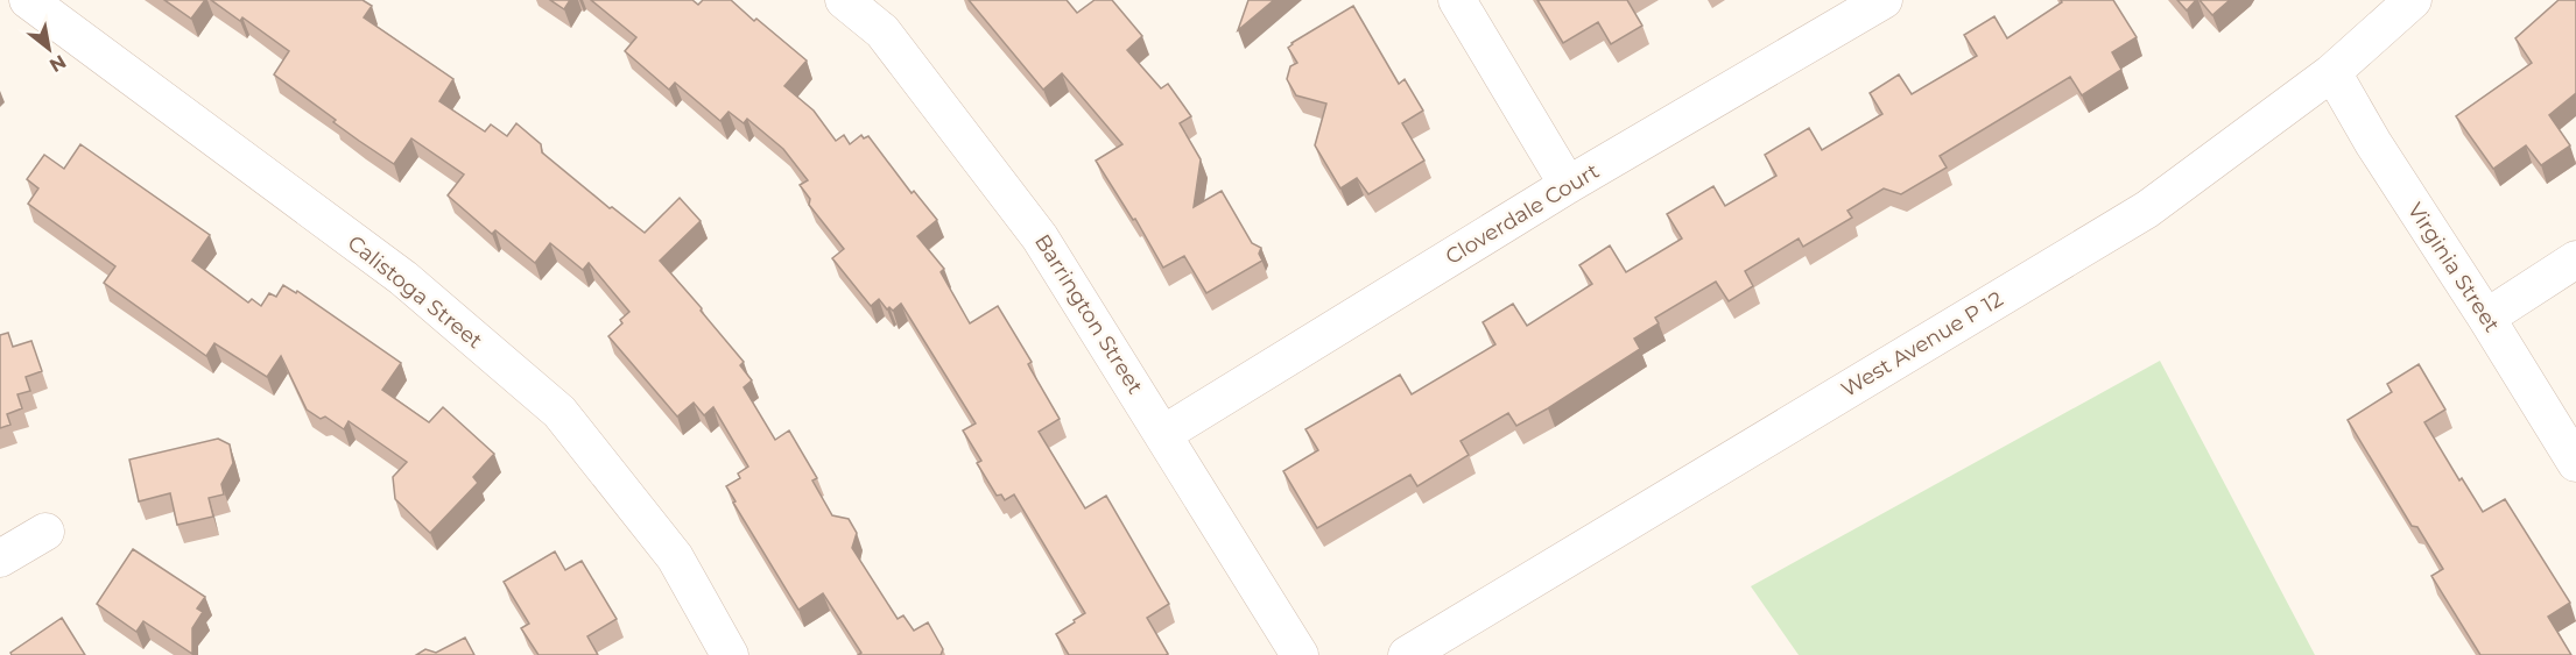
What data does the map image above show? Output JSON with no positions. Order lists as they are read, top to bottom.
{
  "streets": {
    "street": [
      "Cloverdale Court",
      "Virginia Street",
      "Calistoga Street",
      "Barrington Street",
      "West Avenue P 12"
    ]
  },
  "crossings": [
    ["Cloverdale Court", "Barrington Street"],
    ["Virginia Street", "West Avenue P 12"]
  ],
  "north": "bottom right"
}
